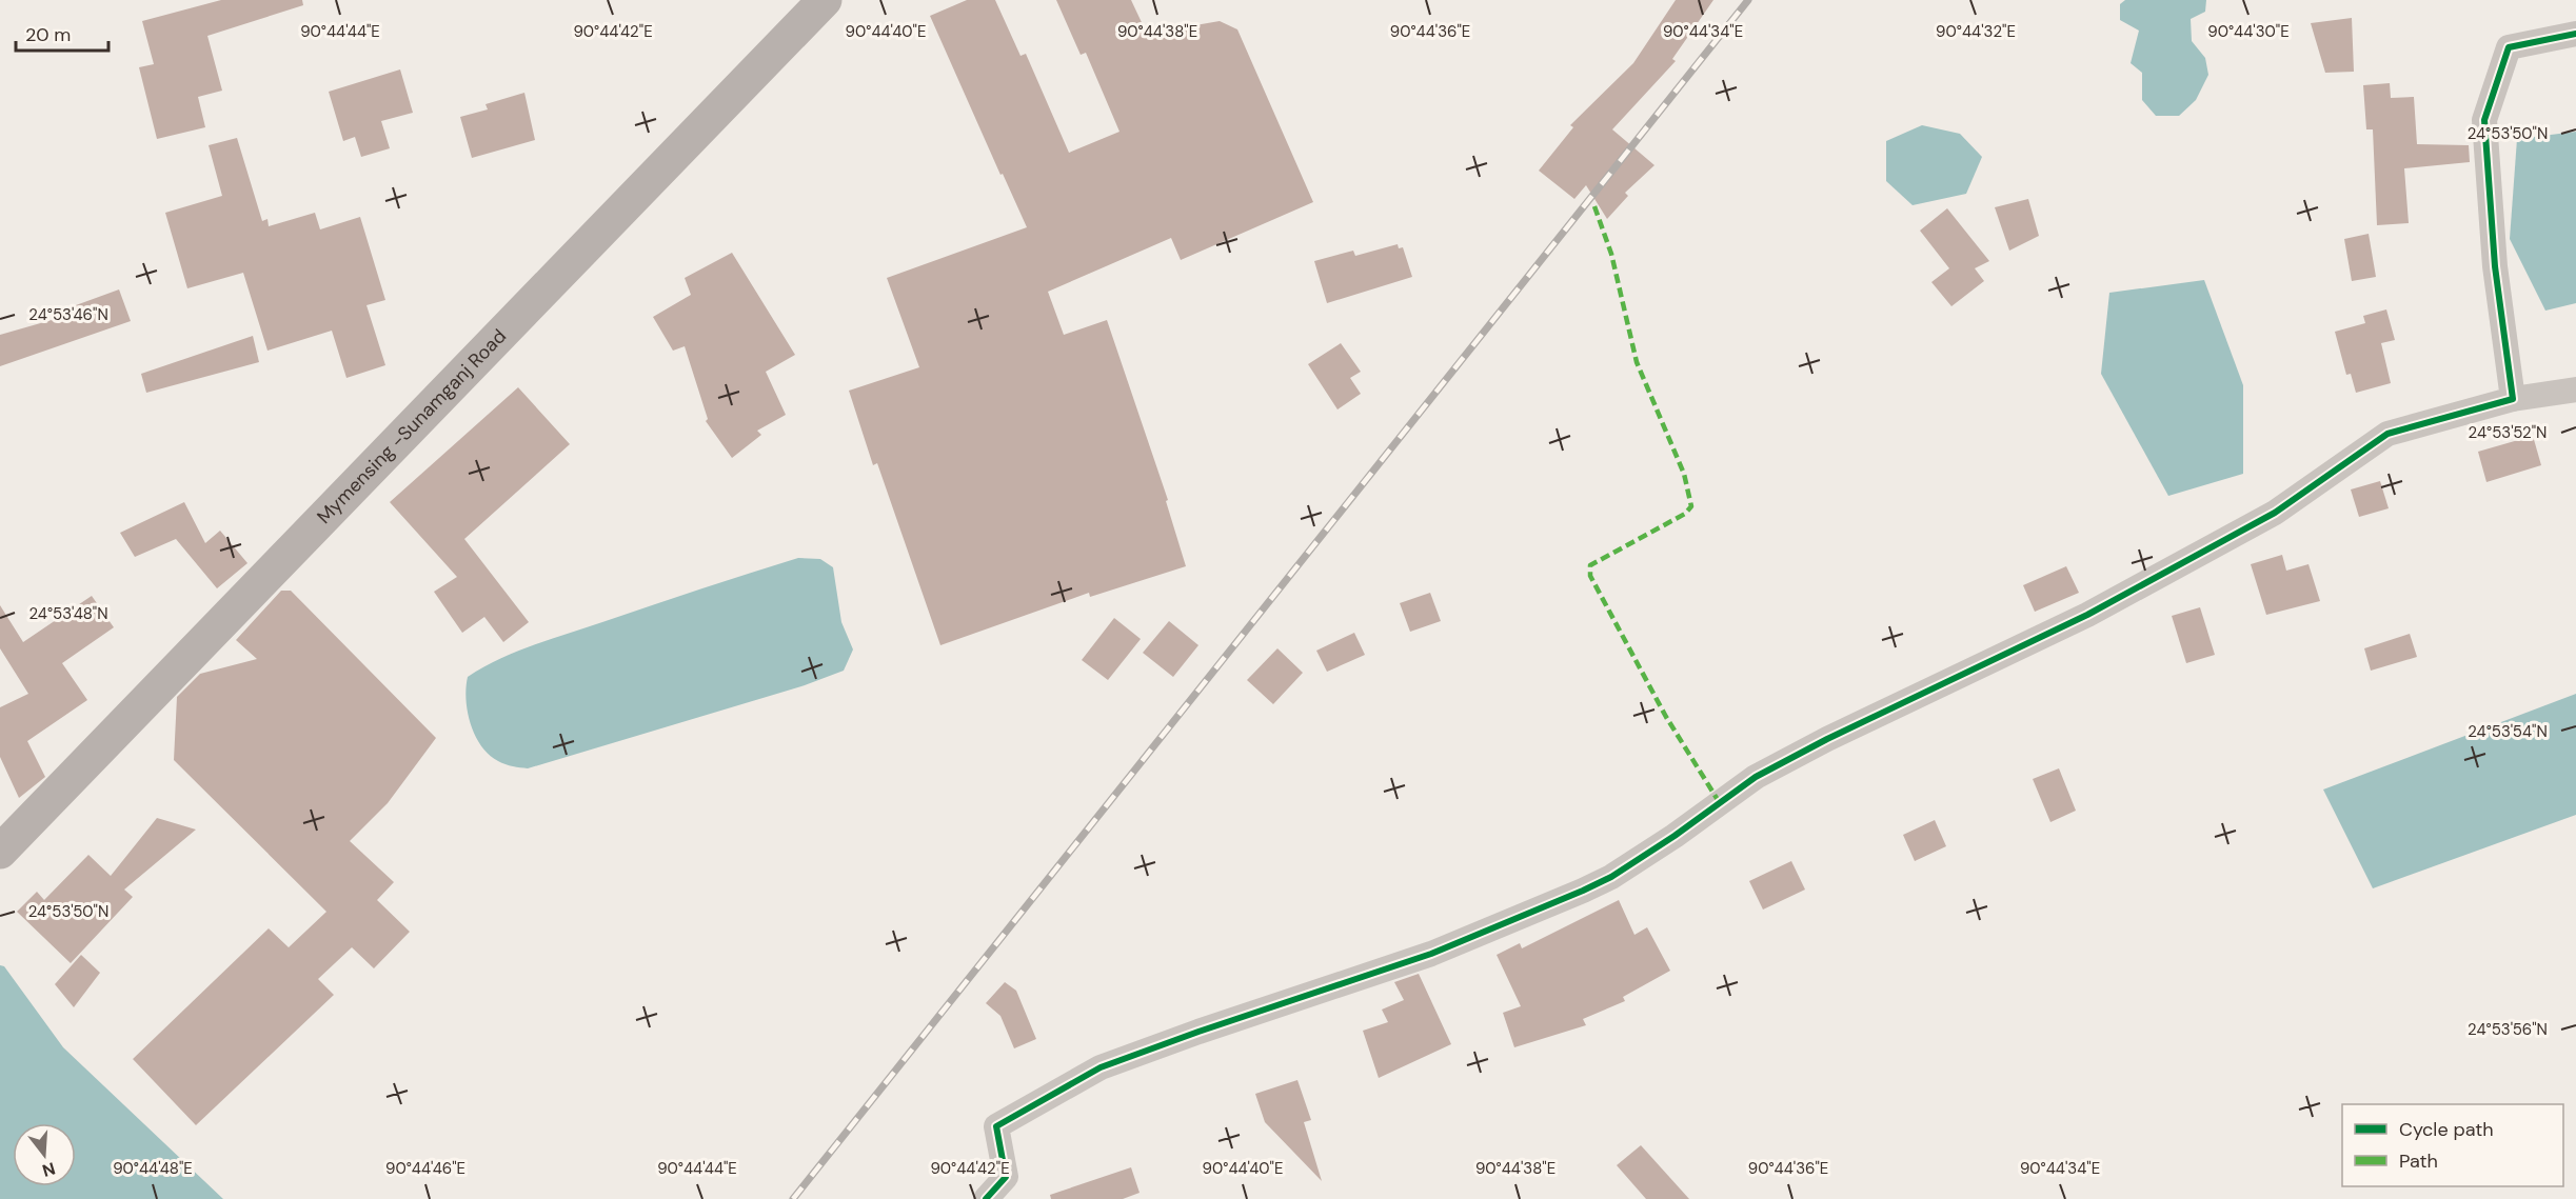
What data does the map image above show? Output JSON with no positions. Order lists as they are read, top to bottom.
{
  "streets": {
    "main road": ["Mymensing -Sunamganj Road"]
  },
  "legend": ["Cycle path", "Path"],
  "scale_bar": "20 m",
  "north": "bottom",
  "coordinates": [
    "90°44'44\"E",
    "90°44'42\"E",
    "90°44'40\"E",
    "90°44'38\"E",
    "90°44'36\"E",
    "90°44'34\"E",
    "90°44'32\"E",
    "90°44'30\"E",
    "24°53'50\"N",
    "24°53'46\"N",
    "24°53'52\"N",
    "24°53'48\"N",
    "24°53'54\"N",
    "24°53'56\"N",
    "90°44'48\"E",
    "90°44'46\"E"
  ]
}
